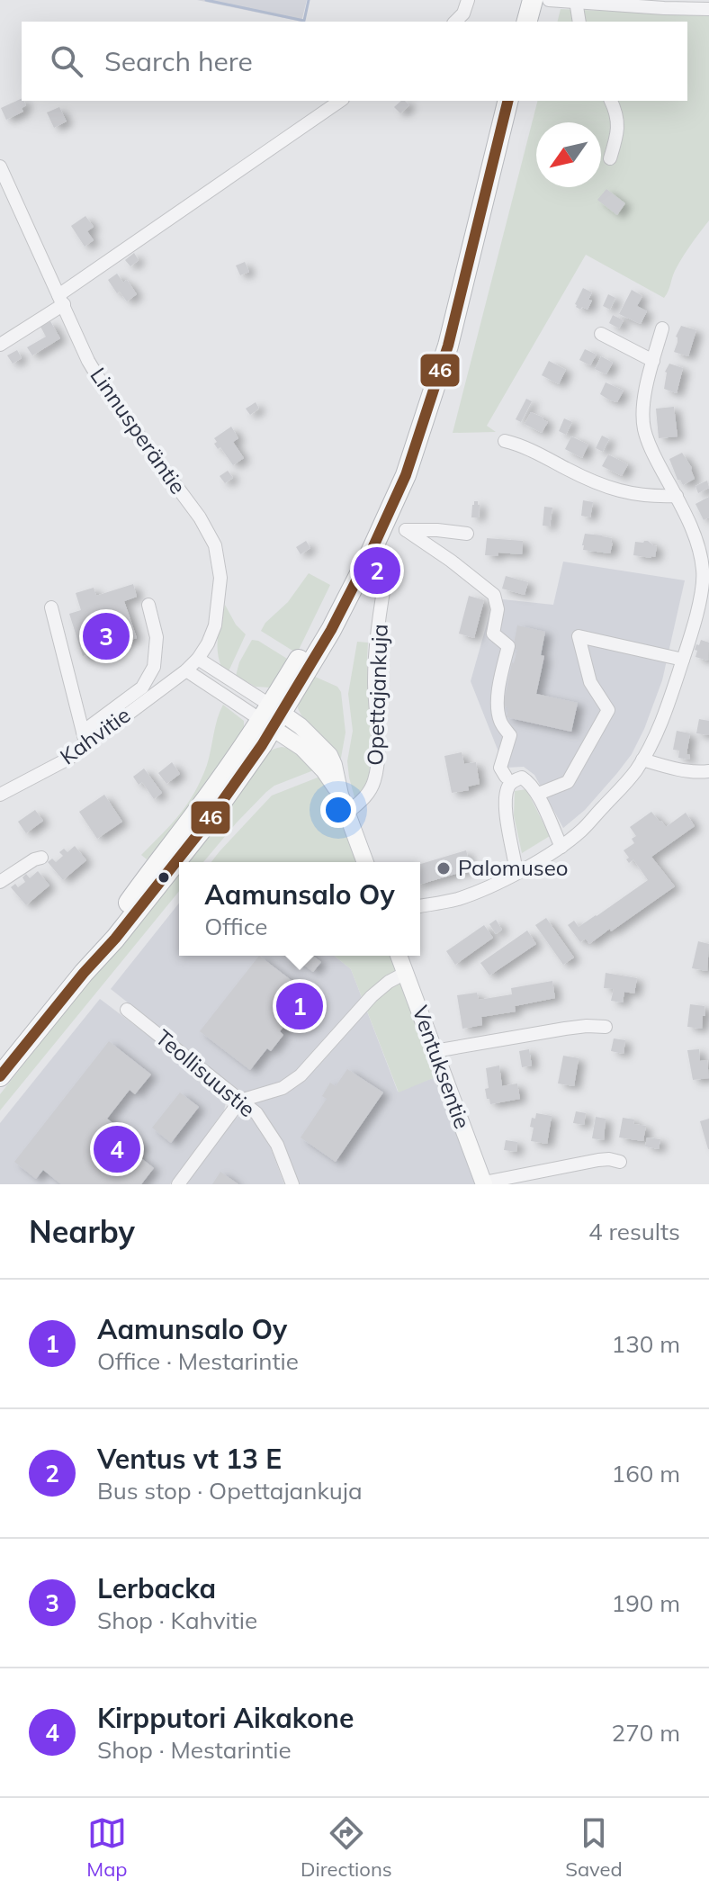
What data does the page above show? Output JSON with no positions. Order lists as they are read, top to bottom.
{
  "streets": {
    "main road": ["Ventuksentie"],
    "street": [
      "Linnusperäntie",
      "Opettajankuja",
      "Kahvitie",
      "Teollisuustie"
    ]
  },
  "crossings": [
    ["Linnusperäntie", "Kahvitie"]
  ],
  "places": ["Palomuseo"],
  "lines": ["transit line 46"],
  "north": "bottom left",
  "page": {
    "search": "Search here",
    "pins": [
      "2",
      "3",
      "1",
      "4"
    ],
    "popup": ["Aamunsalo Oy", "Office"],
    "heading": ["Nearby", "4 results"],
    "list": [
      {
        "mark": "1",
        "name": "Aamunsalo Oy",
        "note": "Office · Mestarintie",
        "value": "130 m"
      },
      {
        "mark": "2",
        "name": "Ventus vt 13 E",
        "note": "Bus stop · Opettajankuja",
        "value": "160 m"
      },
      {
        "mark": "3",
        "name": "Lerbacka",
        "note": "Shop · Kahvitie",
        "value": "190 m"
      },
      {
        "mark": "4",
        "name": "Kirpputori Aikakone",
        "note": "Shop · Mestarintie",
        "value": "270 m"
      }
    ],
    "nav": ["Map", "Directions", "Saved"]
  }
}
